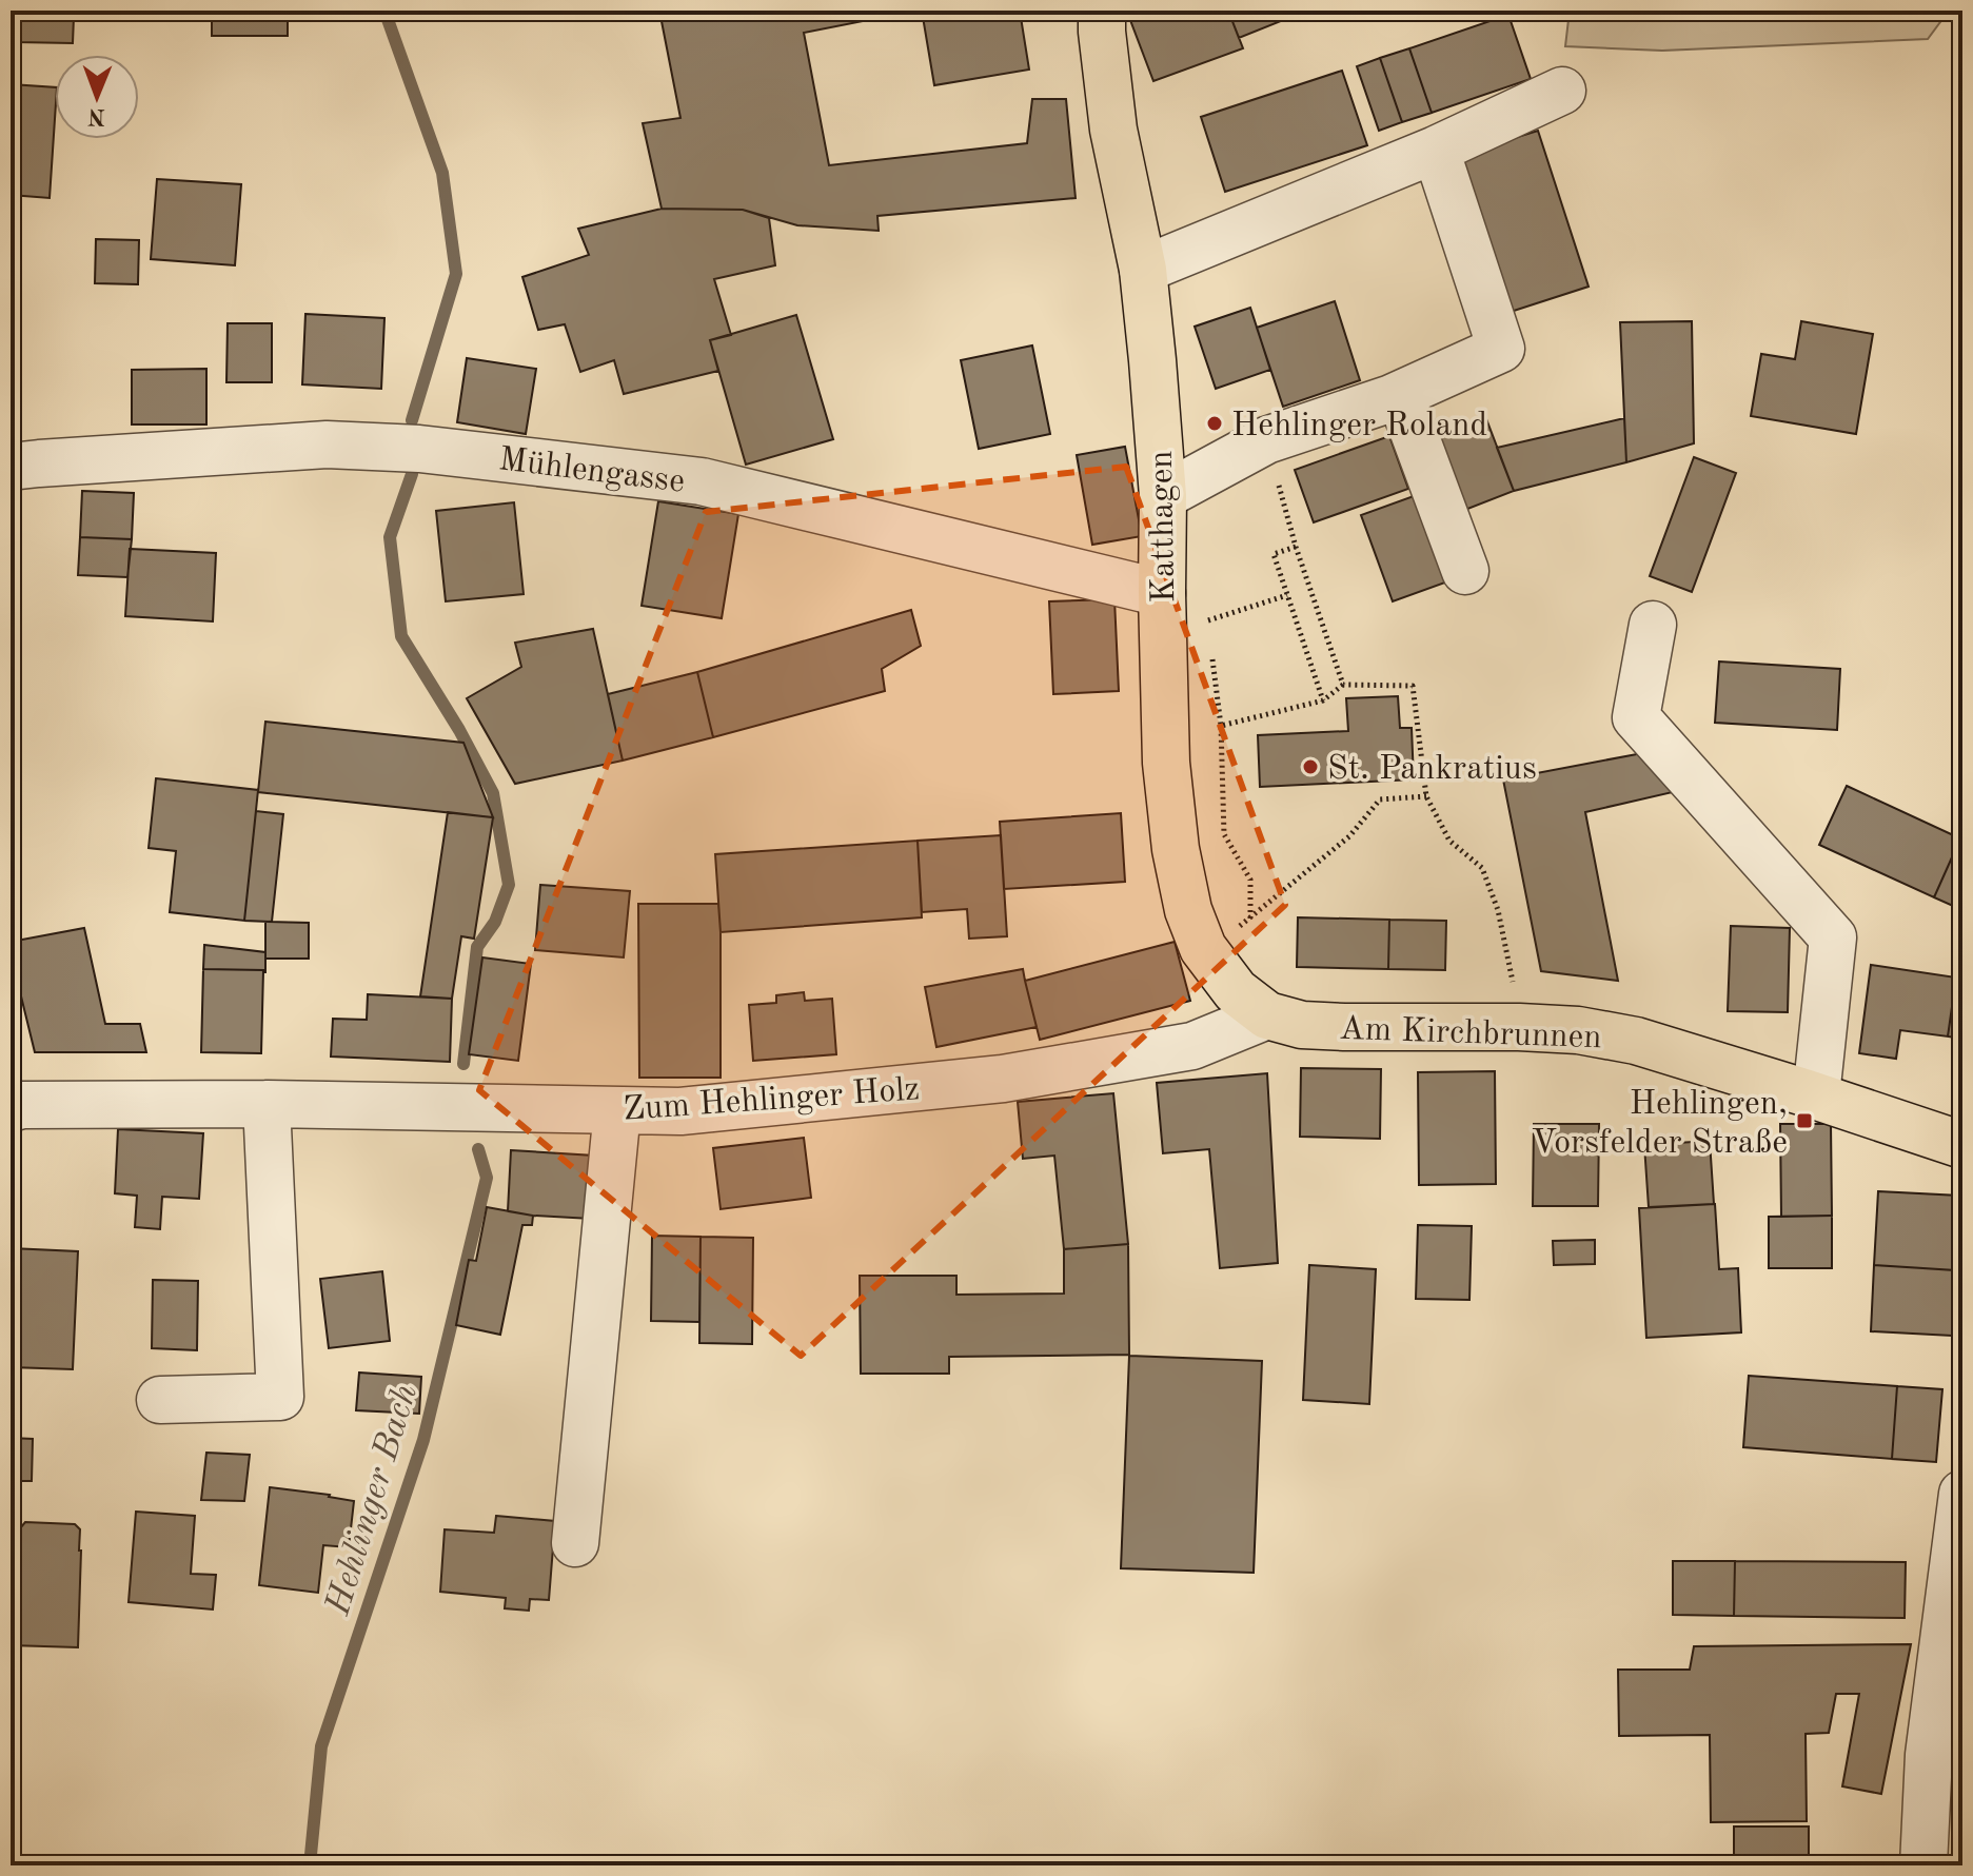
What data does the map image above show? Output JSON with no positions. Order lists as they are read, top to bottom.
{
  "streets": {
    "main road": ["Katthagen", "Am Kirchbrunnen"],
    "street": ["Mühlengasse", "Zum Hehlinger Holz"]
  },
  "crossings": [
    ["Mühlengasse", "Katthagen"],
    ["Katthagen", "Am Kirchbrunnen"],
    ["Katthagen", "Zum Hehlinger Holz"],
    ["Am Kirchbrunnen", "Zum Hehlinger Holz"]
  ],
  "water": ["Hehlinger Bach"],
  "places": {
    "other": ["Hehlinger Roland", "St. Pankratius"],
    "transit": ["Hehlingen, Vorsfelder Straße"]
  },
  "north": "bottom"
}
